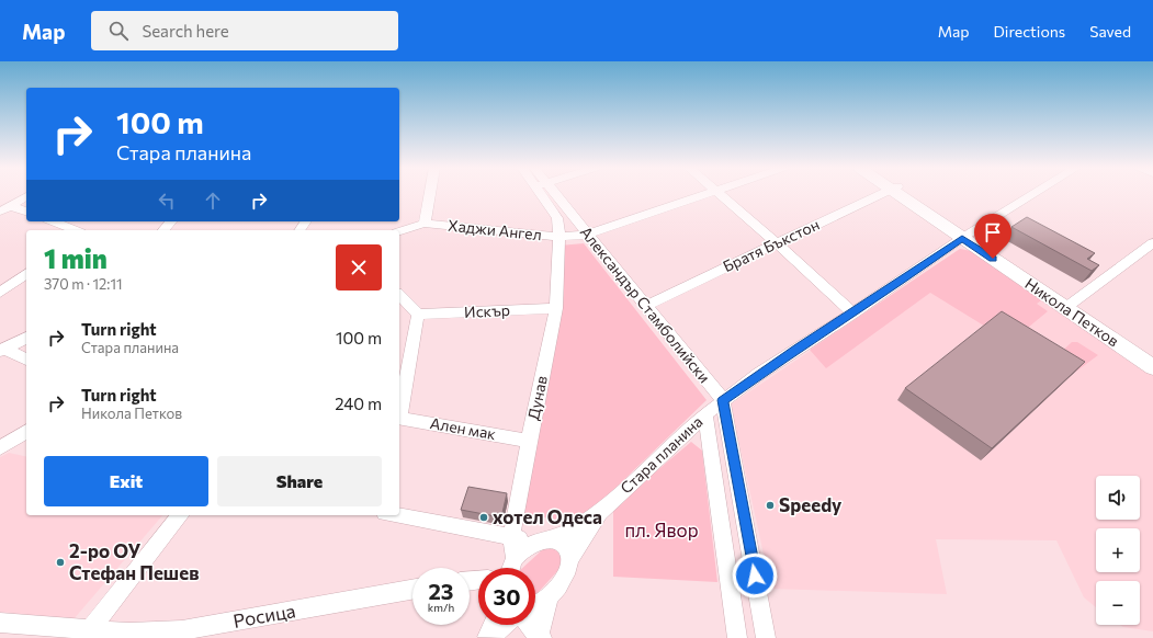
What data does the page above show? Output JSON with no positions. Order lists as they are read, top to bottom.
{
  "streets": {
    "main road": ["Никола Петков"],
    "street": [
      "Хаджи Ангел",
      "Братя Бъкстон",
      "Александър Стамболийски",
      "Искър",
      "Дунав",
      "Ален мак",
      "Стара планина",
      "Росица"
    ]
  },
  "crossings": [
    ["Хаджи Ангел", "Александър Стамболийски"],
    ["Хаджи Ангел", "Дунав"],
    ["Братя Бъкстон", "Александър Стамболийски"],
    ["Александър Стамболийски", "Дунав"],
    ["Александър Стамболийски", "Стара планина"],
    ["Искър", "Дунав"],
    ["Никола Петков", "Стара планина"],
    ["Дунав", "Ален мак"],
    ["Дунав", "Стара планина"]
  ],
  "parks": ["пл. Явор"],
  "places": ["Speedy", "хотел Одеса", "2-ро ОУ Стефан Пешев"],
  "page": {
    "header": "Map",
    "search": "Search here",
    "nav": ["Map", "Directions", "Saved"],
    "turn": ["100 m", "Стара планина"],
    "heading": ["1 min", "370 m · 12:11"],
    "list": [
      {
        "name": "Turn right",
        "note": "Стара планина",
        "value": "100 m"
      },
      {
        "name": "Turn right",
        "note": "Никола Петков",
        "value": "240 m"
      }
    ],
    "buttons": ["Exit", "Share"],
    "map_buttons": ["+", "−"],
    "speed": "23 km/h",
    "limit": "30"
  }
}
